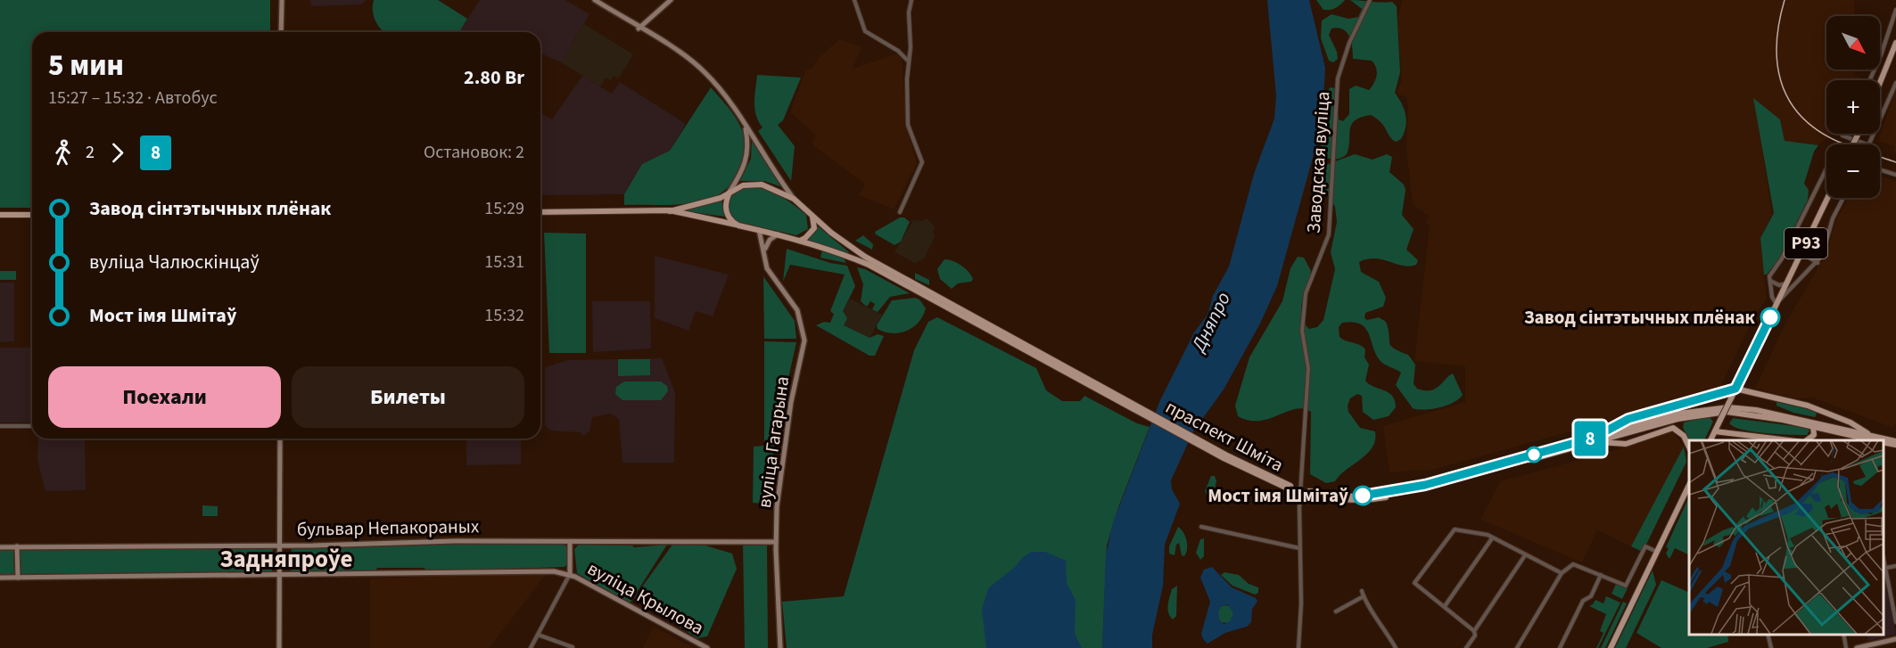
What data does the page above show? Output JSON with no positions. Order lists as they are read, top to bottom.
{
  "streets": {
    "main road": [
      "Р93",
      "праспект Шміта",
      "вуліца Гагарына",
      "бульвар Непакораных",
      "вуліца Крылова"
    ],
    "street": ["Заводская вуліца"]
  },
  "crossings": [
    ["праспект Шміта", "вуліца Гагарына"],
    ["вуліца Гагарына", "бульвар Непакораных"]
  ],
  "districts": ["Задняпроўе"],
  "water": ["Дняпро"],
  "places": ["Завод сінтэтычных плёнак", "Мост імя Шмітаў"],
  "lines": ["bus line 8"],
  "north": "bottom right",
  "page": {
    "on_map": "8",
    "map_buttons": ["+", "−"],
    "heading": ["5 мин", "15:27 – 15:32 · Автобус", "2.80 Br"],
    "legs": ["2", "8", "Остановок: 2"],
    "list": [
      {
        "name": "Завод сінтэтычных плёнак",
        "value": "15:29"
      },
      {
        "name": "вуліца Чалюскінцаў",
        "value": "15:31"
      },
      {
        "name": "Мост імя Шмітаў",
        "value": "15:32"
      }
    ],
    "buttons": ["Поехали", "Билеты"]
  }
}
